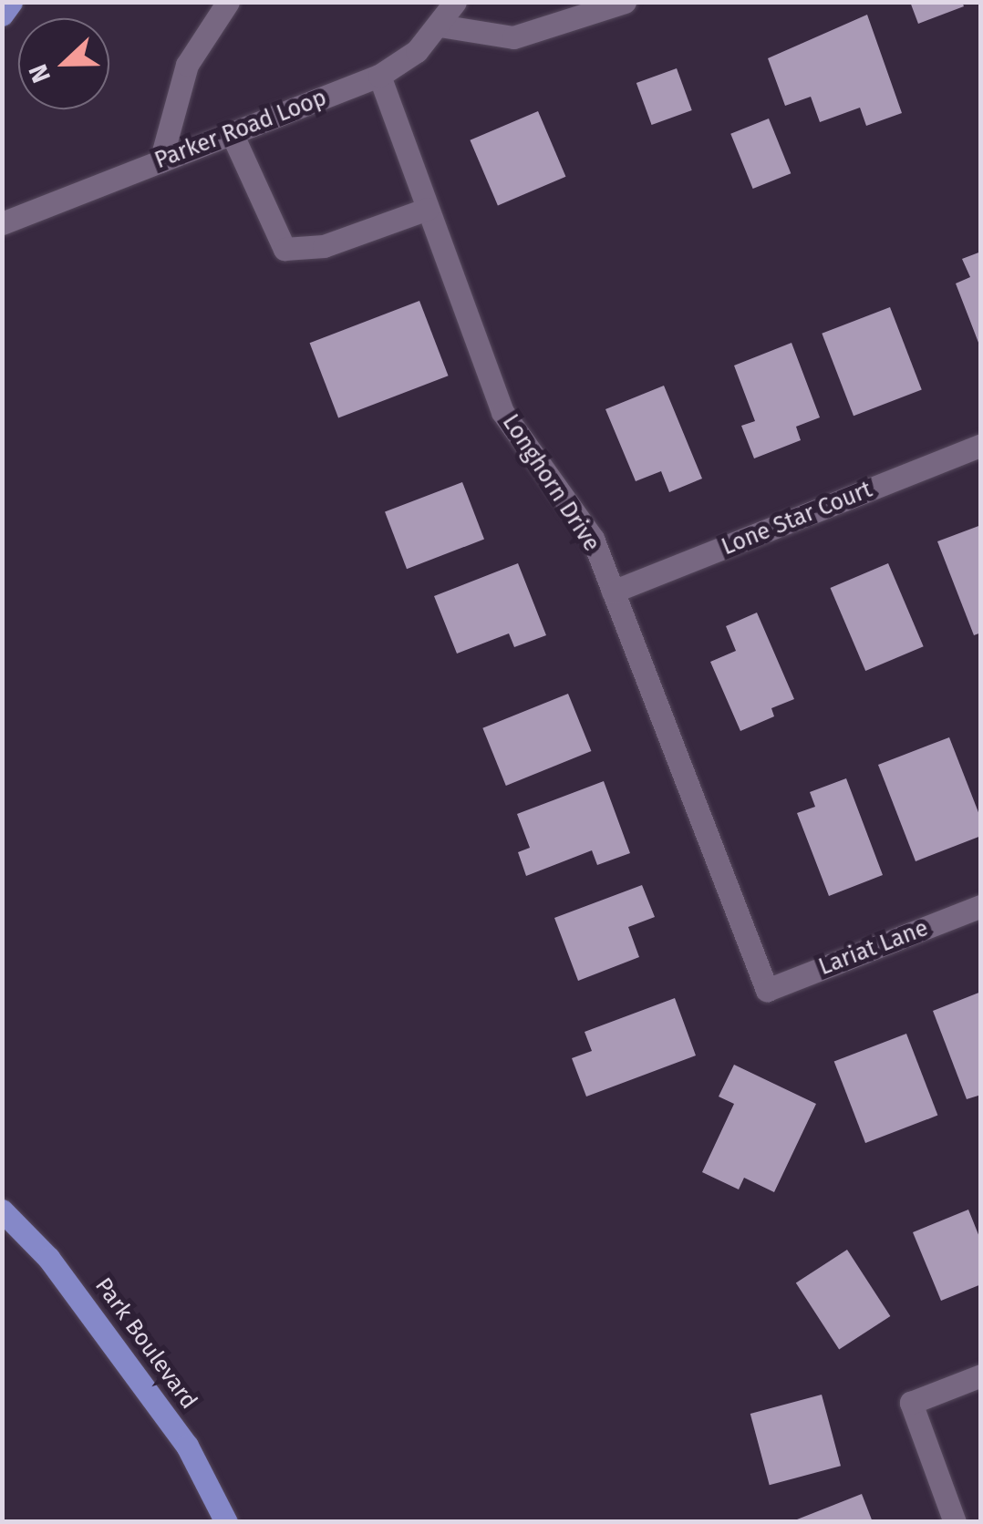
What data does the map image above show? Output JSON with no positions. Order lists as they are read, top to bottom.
{
  "streets": {
    "main road": ["Park Boulevard"],
    "street": [
      "Parker Road Loop",
      "Longhorn Drive",
      "Lone Star Court",
      "Lariat Lane"
    ]
  },
  "crossings": [
    ["Parker Road Loop", "Longhorn Drive"],
    ["Longhorn Drive", "Lone Star Court"],
    ["Longhorn Drive", "Lariat Lane"]
  ],
  "north": "left"
}
